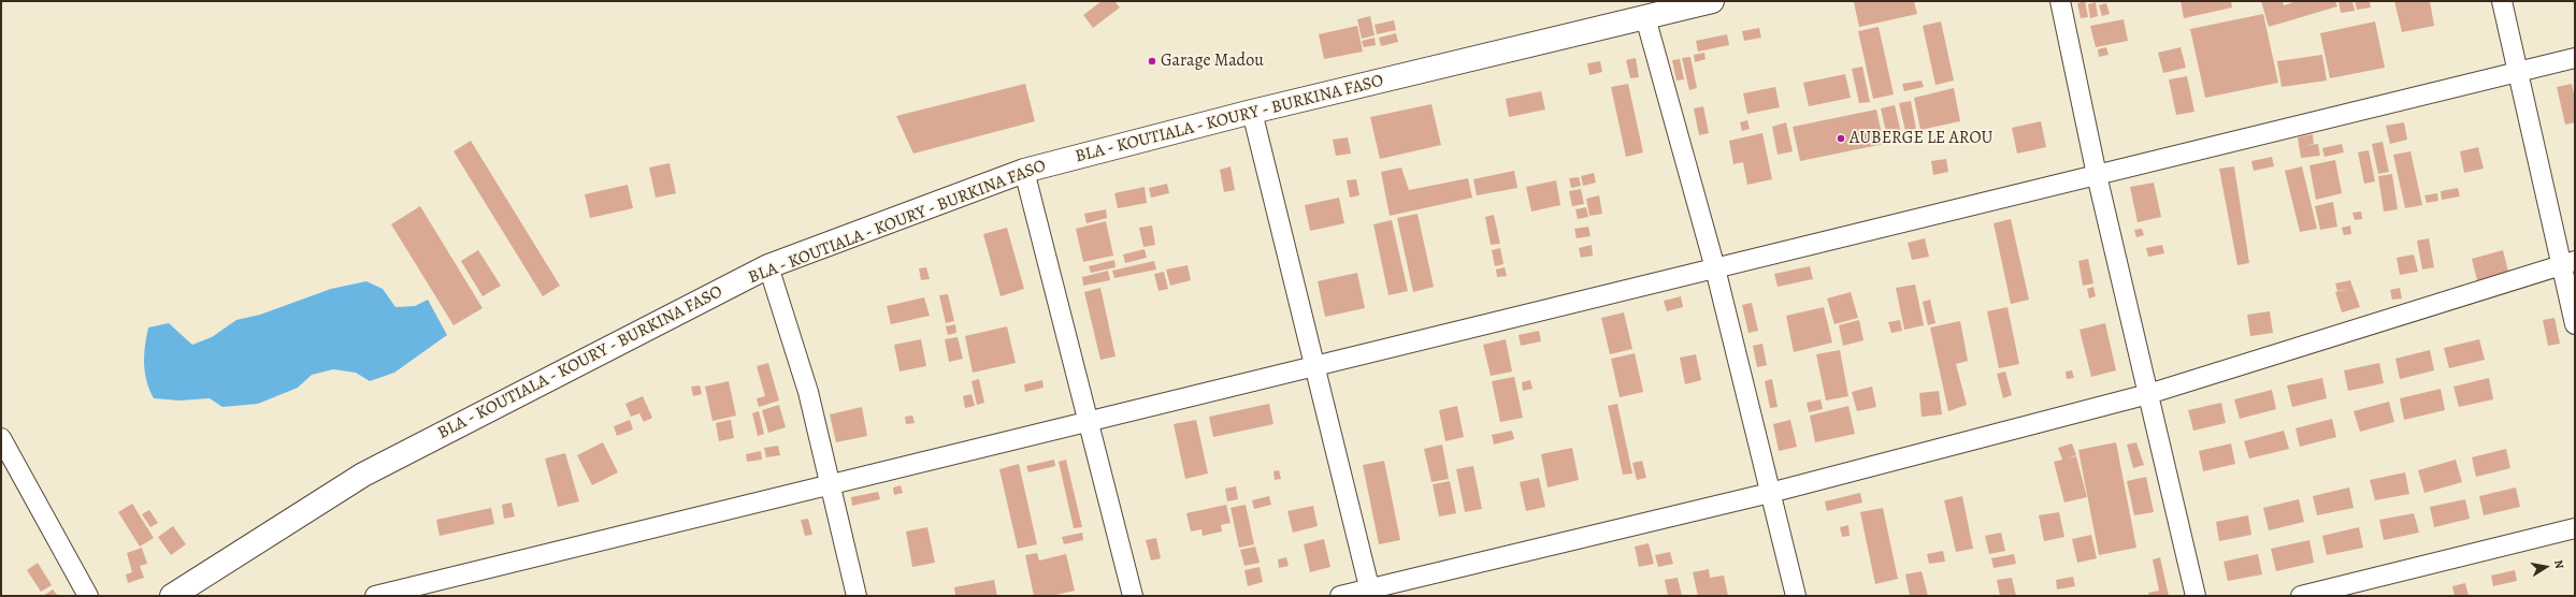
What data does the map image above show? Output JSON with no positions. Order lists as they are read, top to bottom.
{
  "streets": {
    "main road": ["BLA - KOUTIALA - KOURY - BURKINA FASO"]
  },
  "places": ["Garage Madou", "AUBERGE LE AROU"],
  "north": "right"
}
